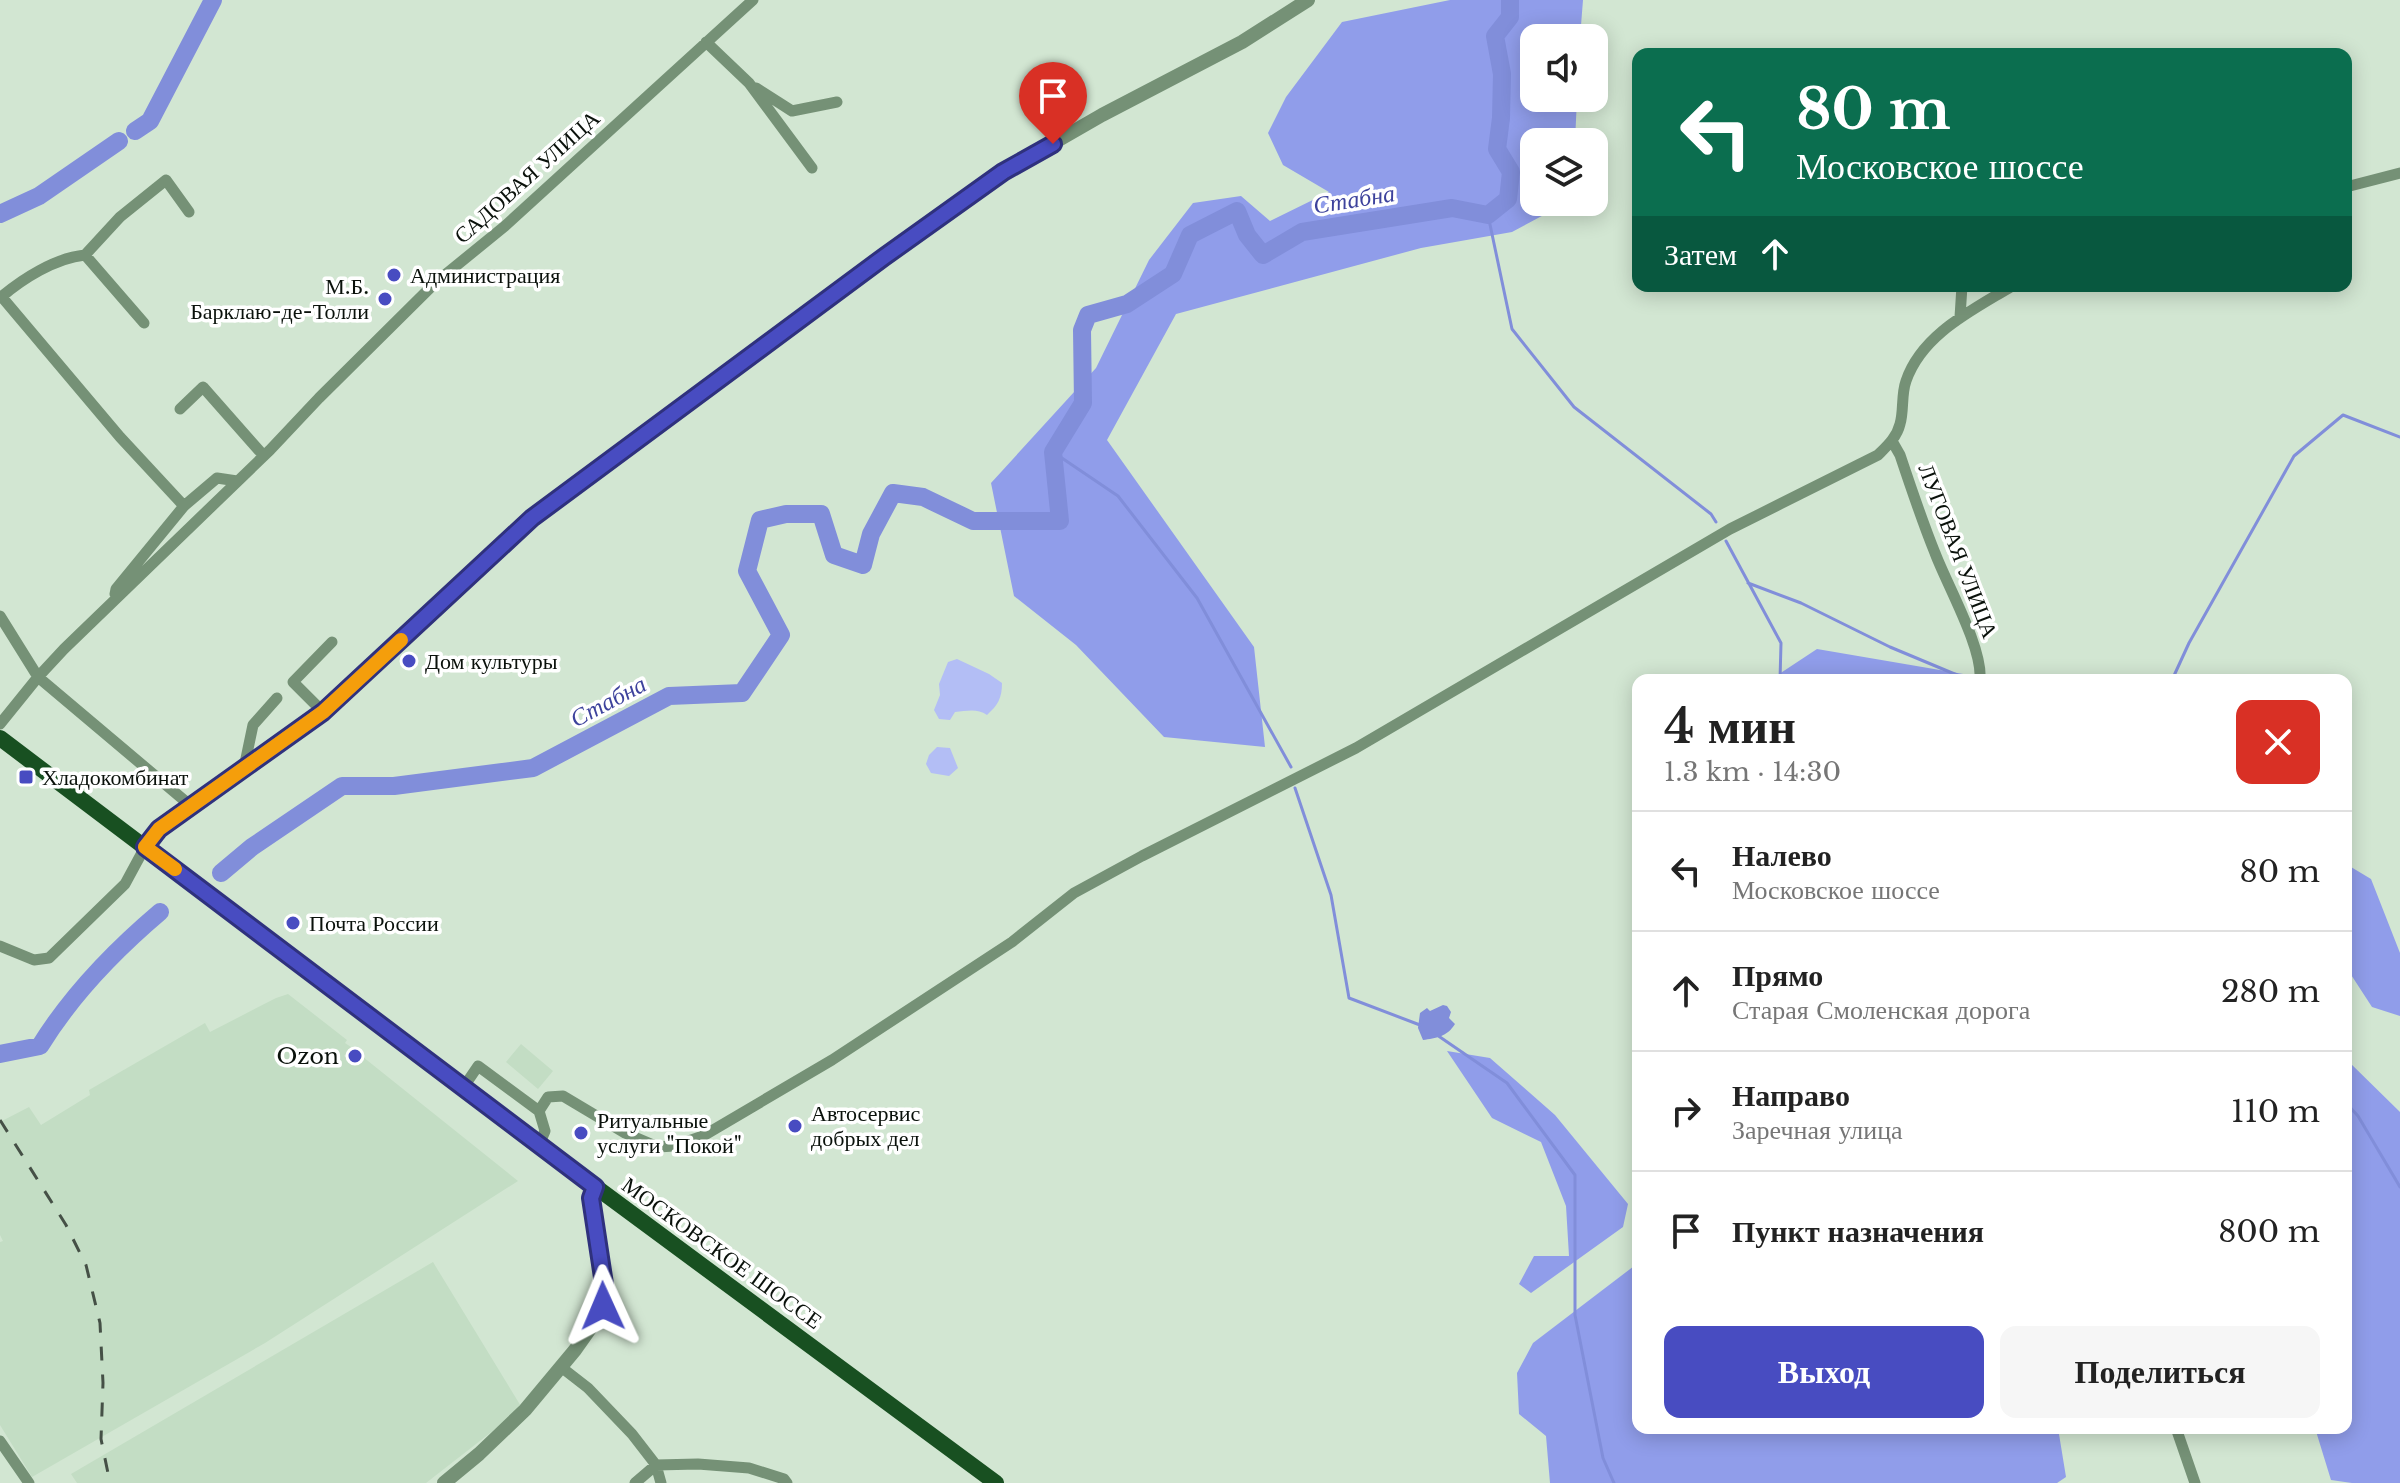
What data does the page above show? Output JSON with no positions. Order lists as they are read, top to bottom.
{
  "streets": {
    "main road": ["МОСКОВСКОЕ ШОССЕ"],
    "street": ["САДОВАЯ УЛИЦА", "ЛУГОВАЯ УЛИЦА"]
  },
  "water": ["Стабна"],
  "places": {
    "other": [
      "Администрация",
      "М.Б. Барклаю-де-Толли",
      "Дом культуры",
      "Почта России",
      "Ozon",
      "Автосервис добрых дел",
      "Ритуальные услуги \"Покой\""
    ],
    "transit": ["Хладокомбинат"]
  },
  "page": {
    "turn": ["80 m", "Московское шоссе"],
    "then": "Затем",
    "heading": ["4 мин", "1.3 km · 14:30"],
    "list": [
      {
        "name": "Налево",
        "note": "Московское шоссе",
        "value": "80 m"
      },
      {
        "name": "Прямо",
        "note": "Старая Смоленская дорога",
        "value": "280 m"
      },
      {
        "name": "Направо",
        "note": "Заречная улица",
        "value": "110 m"
      },
      {
        "name": "Пункт назначения",
        "value": "800 m"
      }
    ],
    "buttons": ["Выход", "Поделиться"]
  }
}
